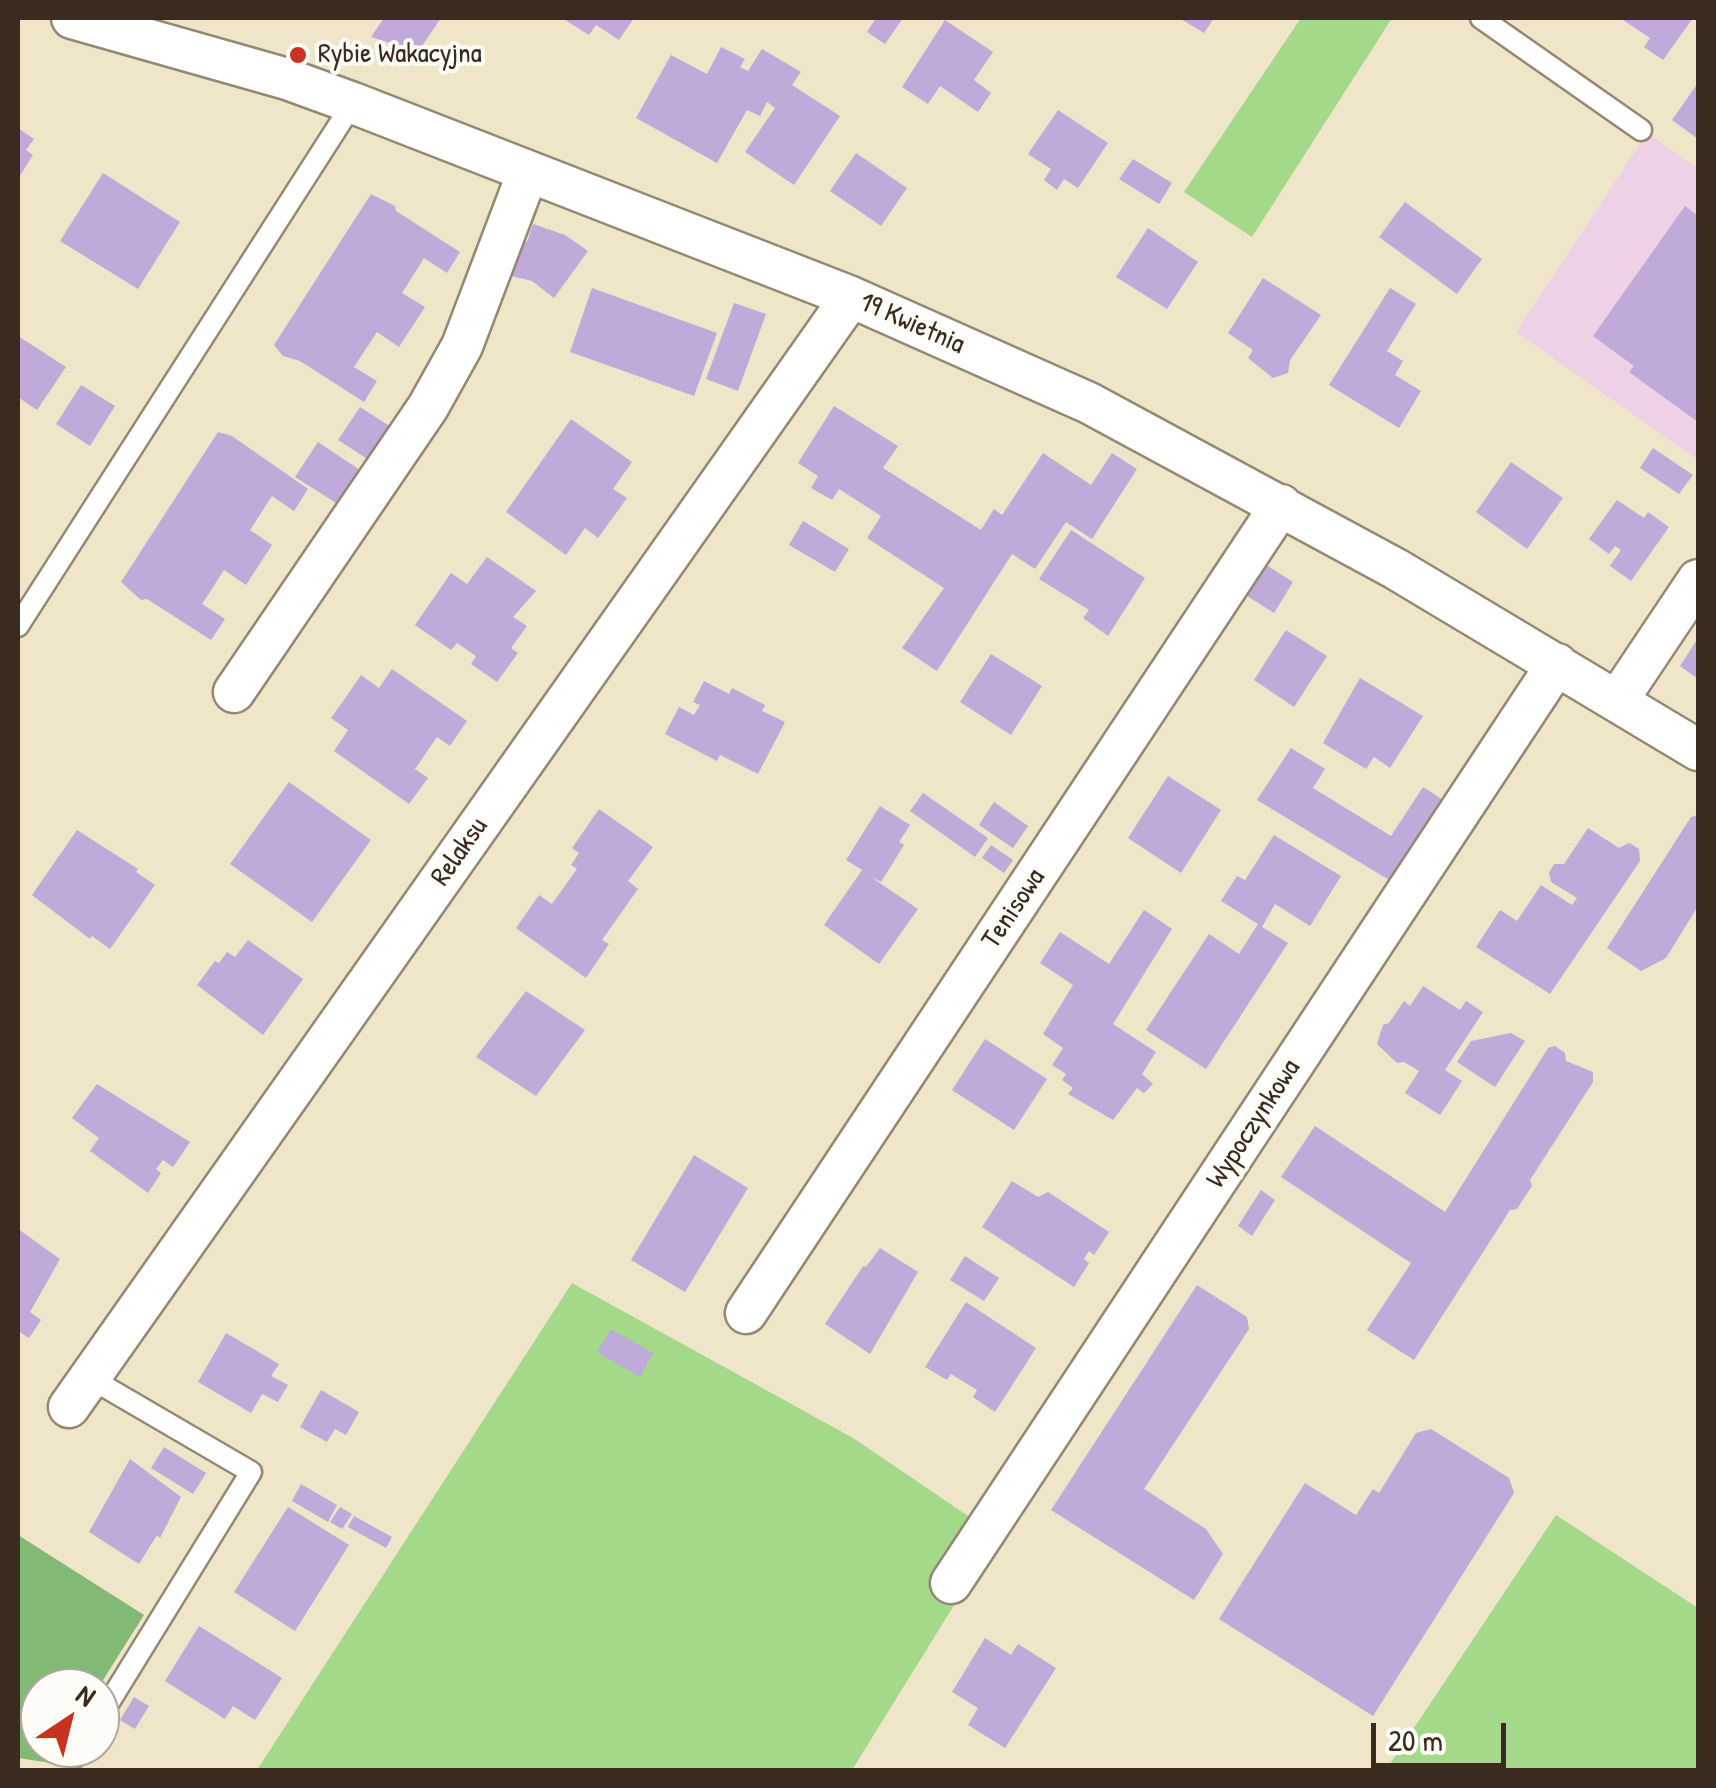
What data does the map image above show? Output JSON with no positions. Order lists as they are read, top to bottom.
{
  "streets": {
    "street": [
      "19 Kwietnia",
      "Relaksu",
      "Tenisowa",
      "Wypoczynkowa"
    ]
  },
  "crossings": [
    ["19 Kwietnia", "Relaksu"],
    ["19 Kwietnia", "Tenisowa"],
    ["19 Kwietnia", "Wypoczynkowa"]
  ],
  "places": ["Rybie Wakacyjna"],
  "scale_bar": "20 m",
  "north": "top right"
}
